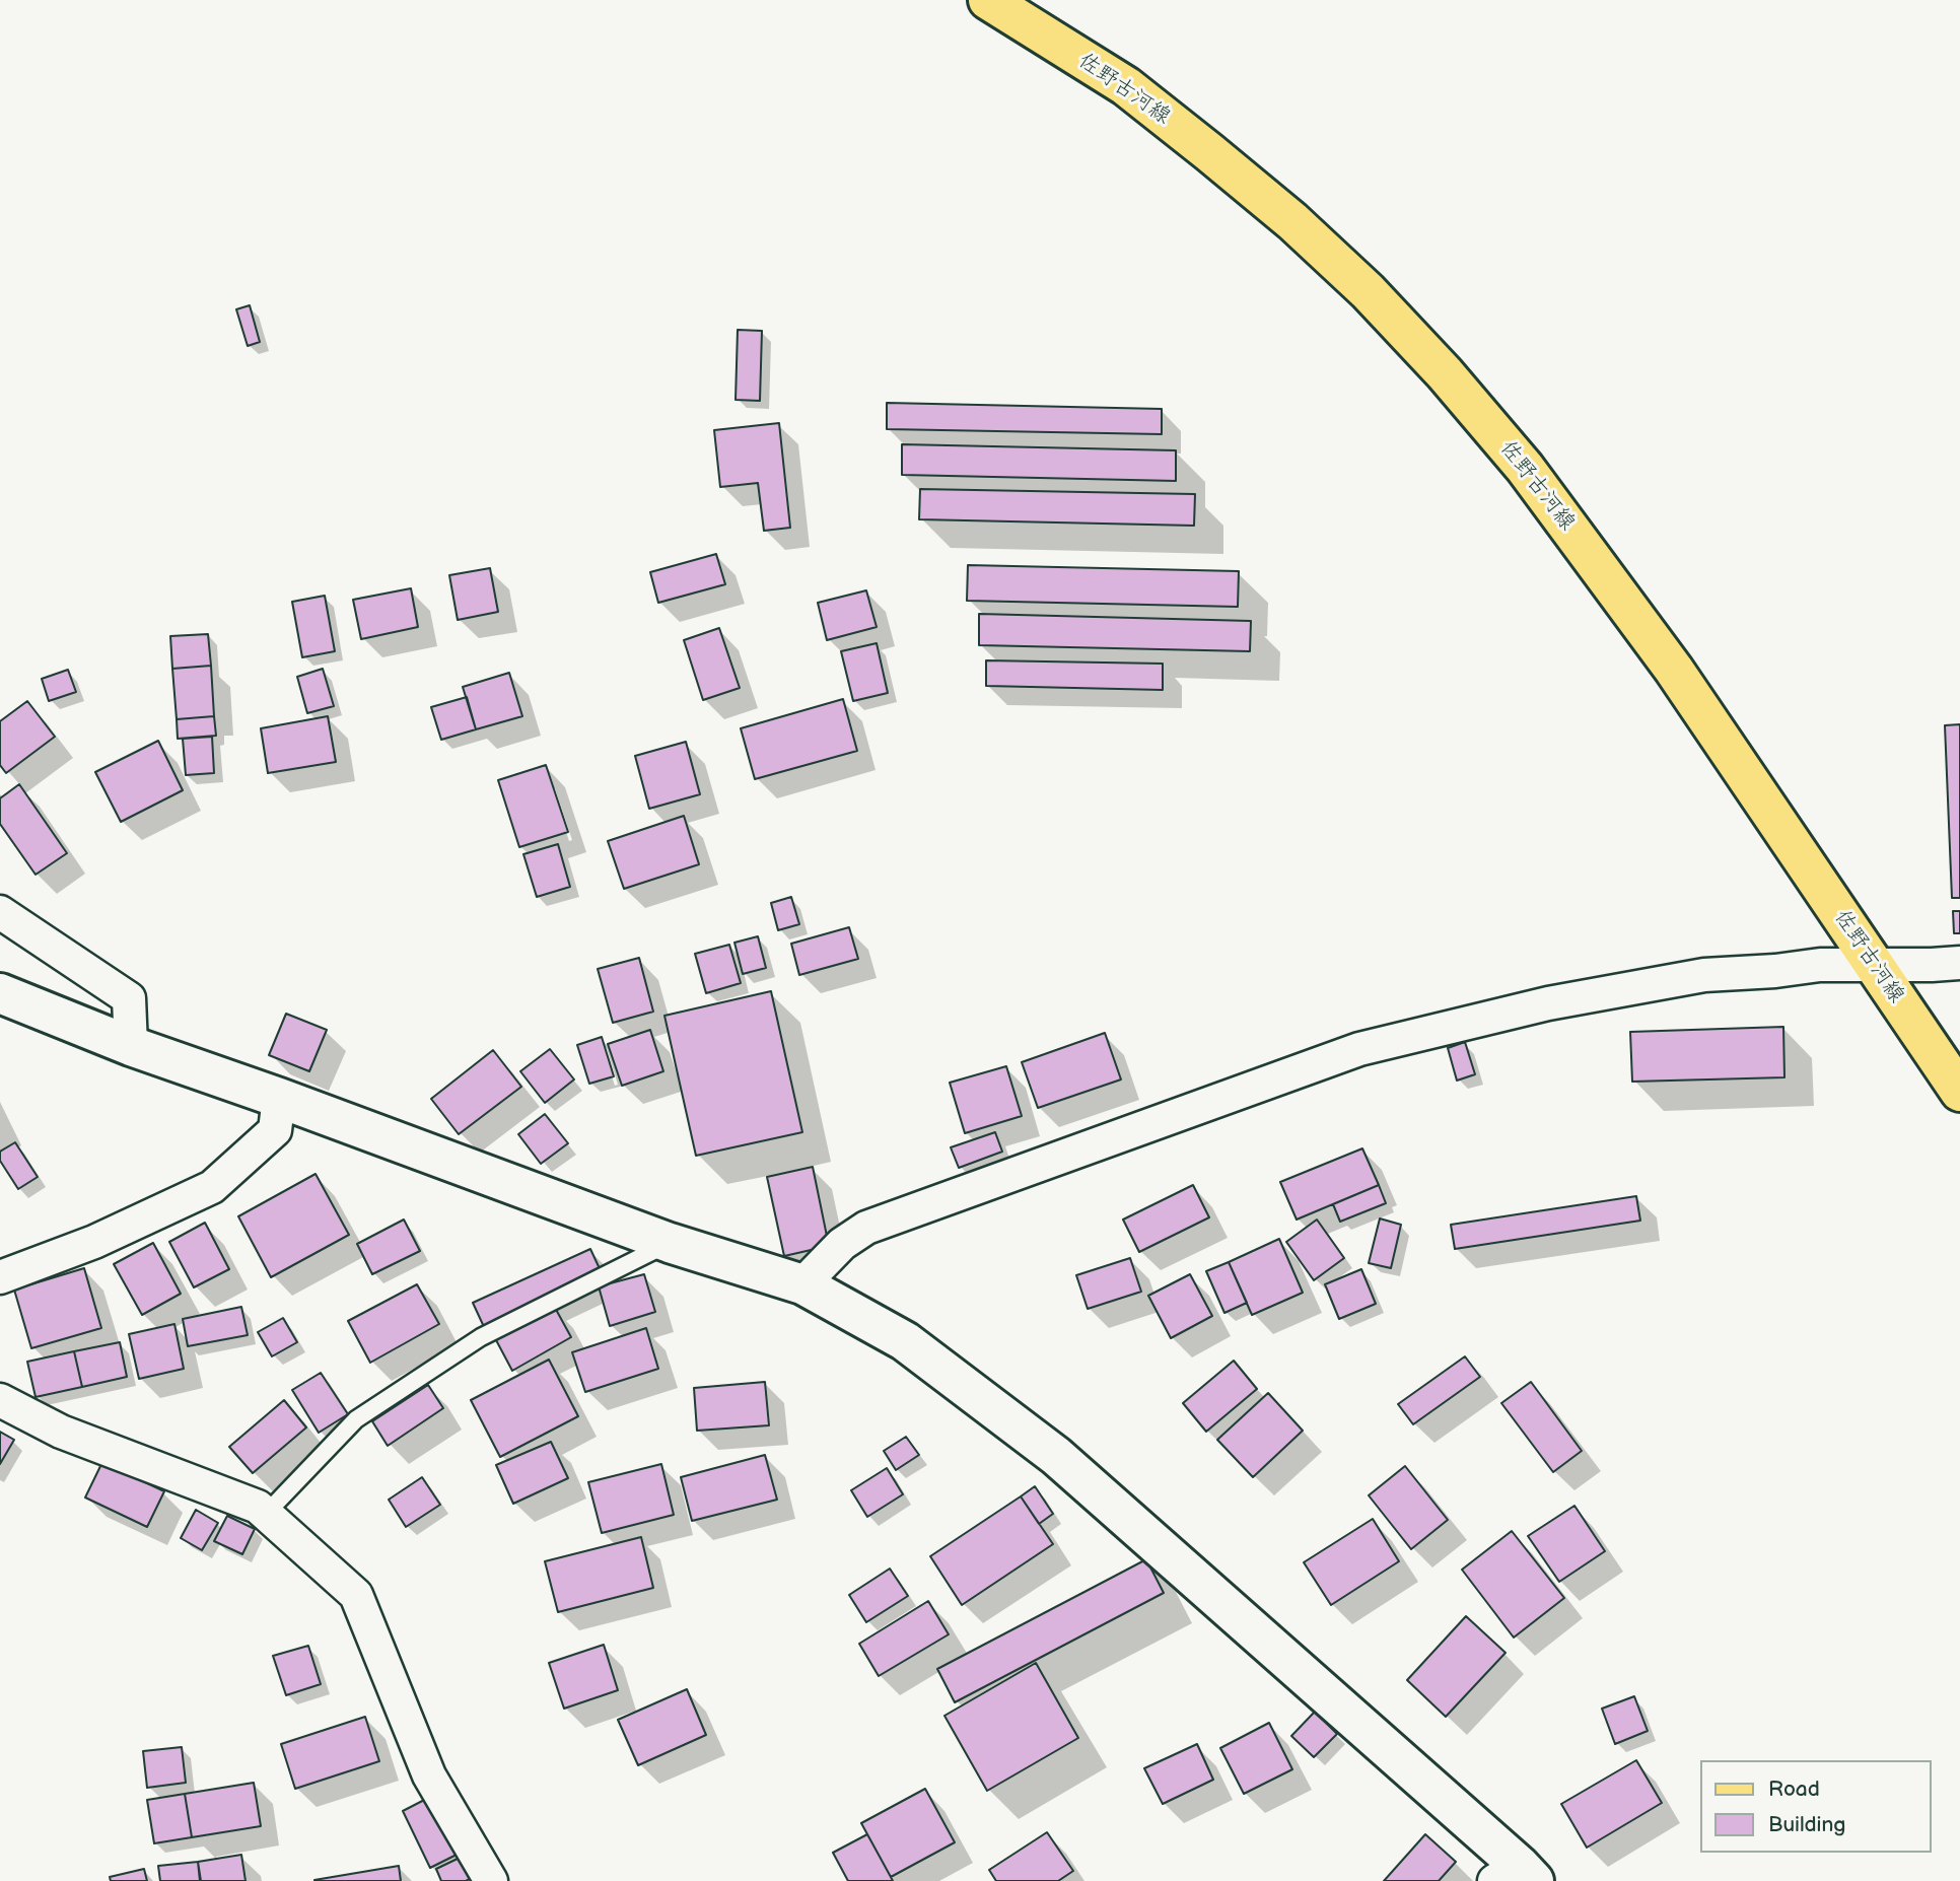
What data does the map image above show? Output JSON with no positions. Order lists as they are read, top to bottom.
{
  "streets": {
    "main road": ["佐野古河線"]
  },
  "legend": ["Road", "Building"]
}
